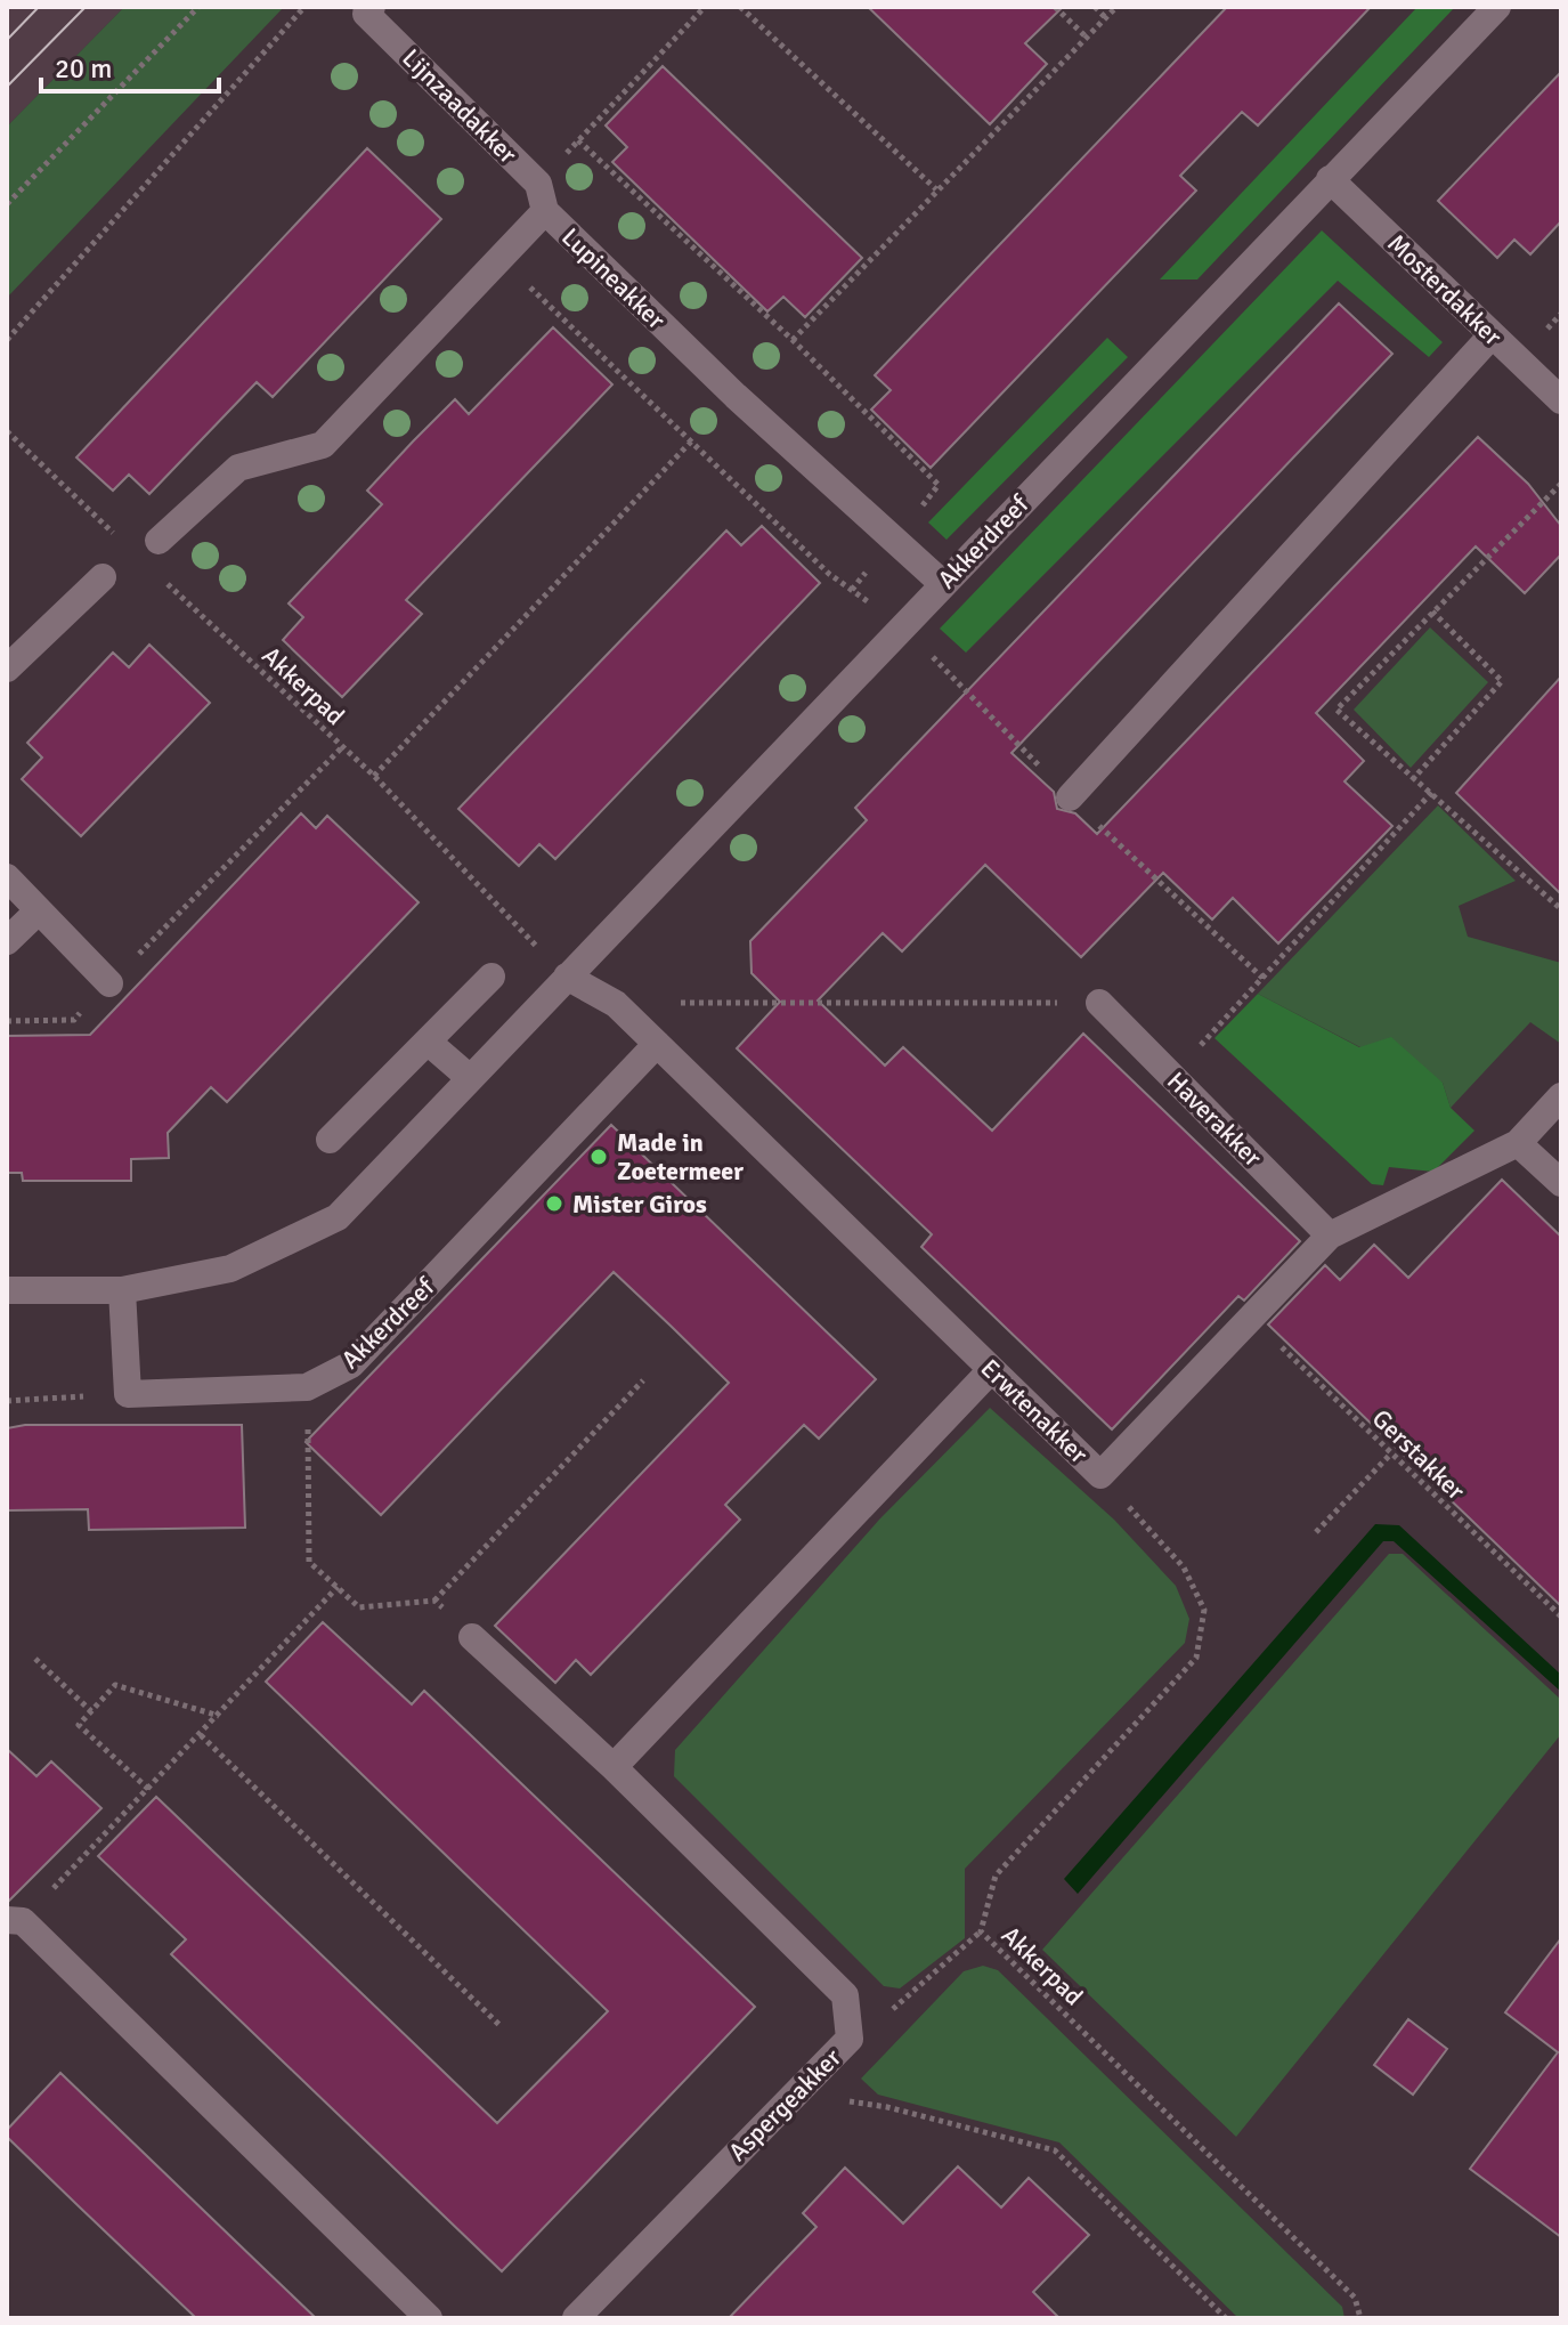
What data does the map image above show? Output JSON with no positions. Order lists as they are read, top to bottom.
{
  "streets": {
    "street": [
      "Lijnzaadakker",
      "Lupineakker",
      "Mosterdakker",
      "Akkerdreef",
      "Haverakker",
      "Erwtenakker",
      "Aspergeakker"
    ],
    "path": ["Akkerpad", "Gerstakker"]
  },
  "crossings": [
    ["Lijnzaadakker", "Lupineakker"],
    ["Lupineakker", "Akkerdreef"],
    ["Mosterdakker", "Akkerdreef"],
    ["Akkerdreef", "Akkerpad"],
    ["Akkerdreef", "Erwtenakker"],
    ["Akkerpad", "Erwtenakker"],
    ["Haverakker", "Erwtenakker"],
    ["Erwtenakker", "Gerstakker"]
  ],
  "places": ["Made in Zoetermeer", "Mister Giros"],
  "scale_bar": "20 m"
}
